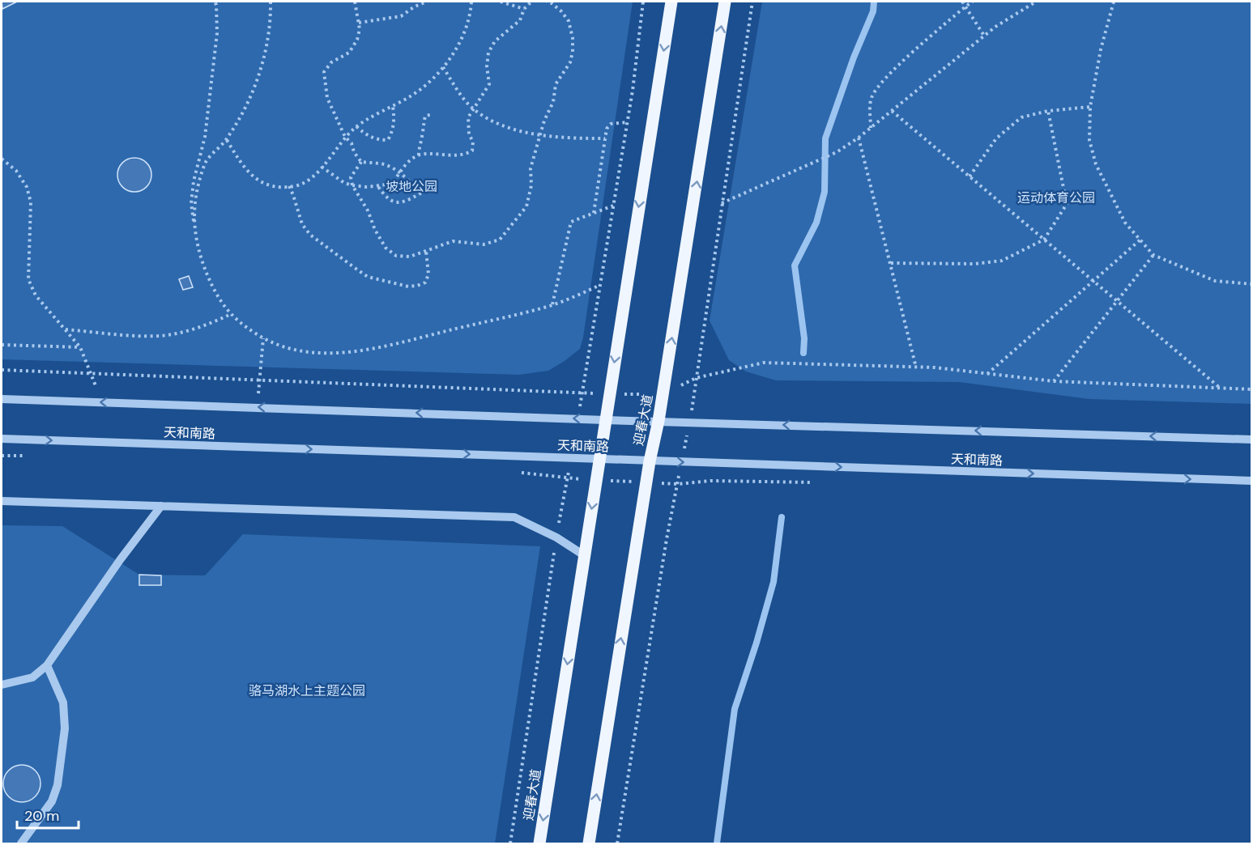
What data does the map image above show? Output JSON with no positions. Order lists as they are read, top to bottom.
{
  "streets": {
    "main road": ["迎春大道"],
    "street": ["天和南路"]
  },
  "crossings": [
    ["迎春大道", "天和南路"]
  ],
  "parks": ["坡地公园", "运动体育公园", "骆马湖水上主题公园"],
  "scale_bar": "20 m"
}
